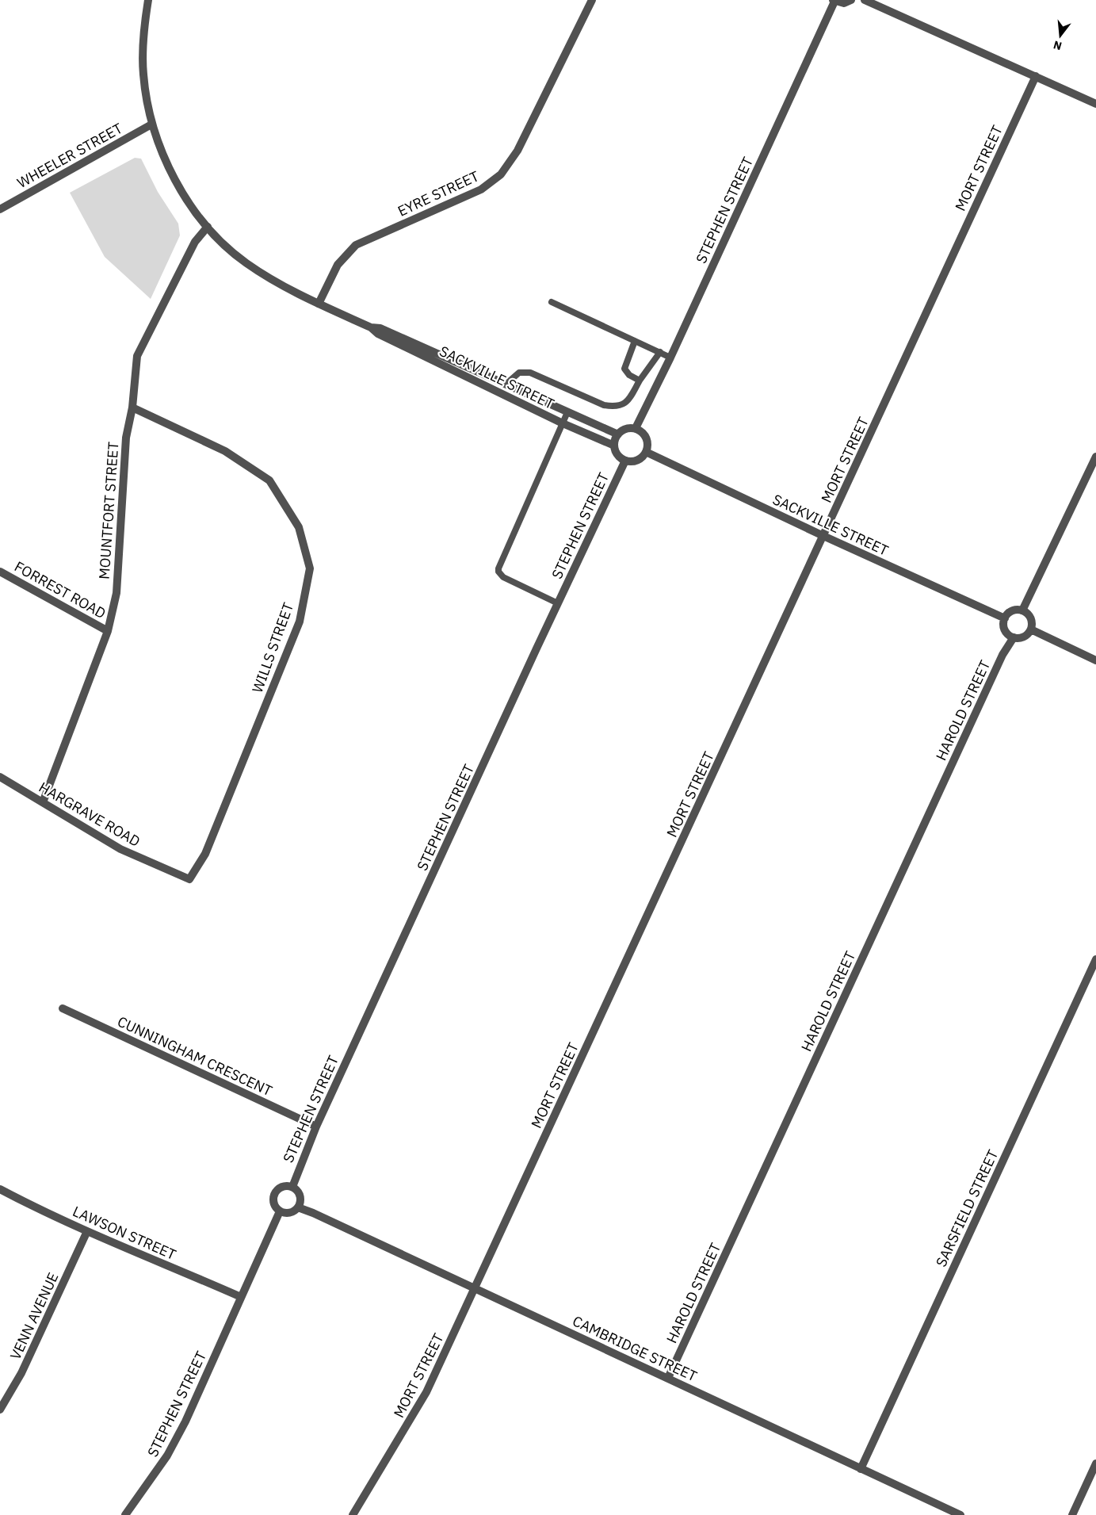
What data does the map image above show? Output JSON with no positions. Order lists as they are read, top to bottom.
{
  "streets": {
    "street": [
      "WHEELER STREET",
      "MORT STREET",
      "EYRE STREET",
      "STEPHEN STREET",
      "SACKVILLE STREET",
      "MOUNTFORT STREET",
      "FORREST ROAD",
      "WILLS STREET",
      "HAROLD STREET",
      "HARGRAVE ROAD",
      "CUNNINGHAM CRESCENT",
      "SARSFIELD STREET",
      "LAWSON STREET",
      "VENN AVENUE",
      "CAMBRIDGE STREET"
    ]
  },
  "crossings": [
    ["WHEELER STREET", "SACKVILLE STREET"],
    ["MORT STREET", "SACKVILLE STREET"],
    ["MORT STREET", "CAMBRIDGE STREET"],
    ["EYRE STREET", "SACKVILLE STREET"],
    ["STEPHEN STREET", "SACKVILLE STREET"],
    ["STEPHEN STREET", "CUNNINGHAM CRESCENT"],
    ["STEPHEN STREET", "LAWSON STREET"],
    ["STEPHEN STREET", "CAMBRIDGE STREET"],
    ["SACKVILLE STREET", "MOUNTFORT STREET"],
    ["SACKVILLE STREET", "HAROLD STREET"],
    ["MOUNTFORT STREET", "FORREST ROAD"],
    ["MOUNTFORT STREET", "WILLS STREET"],
    ["MOUNTFORT STREET", "HARGRAVE ROAD"],
    ["WILLS STREET", "HARGRAVE ROAD"],
    ["HAROLD STREET", "CAMBRIDGE STREET"],
    ["SARSFIELD STREET", "CAMBRIDGE STREET"],
    ["LAWSON STREET", "VENN AVENUE"]
  ],
  "north": "bottom"
}
